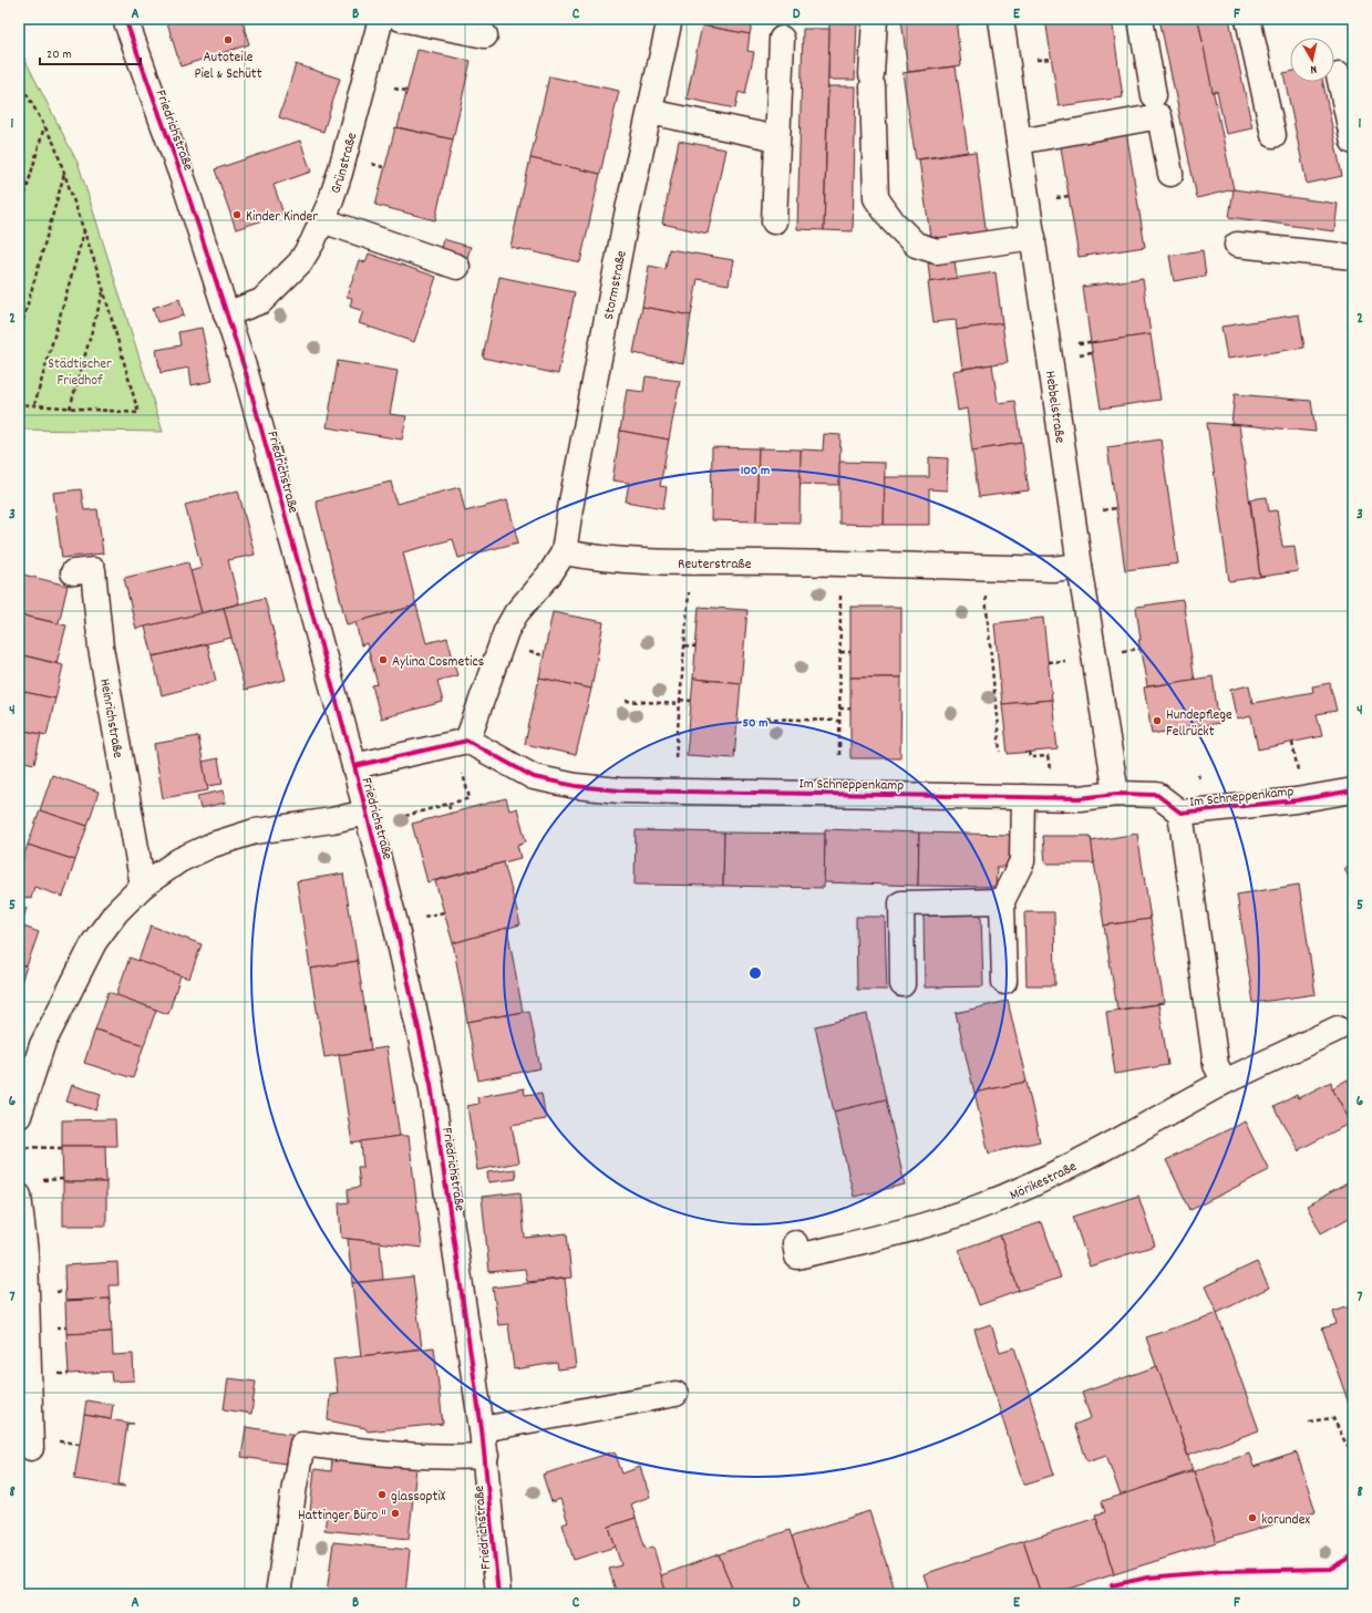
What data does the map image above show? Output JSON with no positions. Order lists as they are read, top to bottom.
{
  "streets": {
    "street": [
      "Friedrichstraße",
      "Grünstraße",
      "Stormstraße",
      "Hebbelstraße",
      "Reuterstraße",
      "Heinrichstraße",
      "Im Schneppenkamp",
      "Mörikestraße"
    ]
  },
  "crossings": [
    ["Friedrichstraße", "Grünstraße"],
    ["Stormstraße", "Reuterstraße"],
    ["Hebbelstraße", "Reuterstraße"],
    ["Hebbelstraße", "Im Schneppenkamp"]
  ],
  "parks": ["Städtischer Friedhof"],
  "places": [
    "Autoteile Piel & Schütt",
    "Kinder Kinder",
    "Aylina Cosmetics",
    "Hundepflege Fellrückt",
    "glassoptiX",
    "Hattinger Büro \"",
    "korundex"
  ],
  "scale_bar": "20 m",
  "north": "bottom",
  "grid": {
    "columns": [
      "A",
      "B",
      "C",
      "D",
      "E",
      "F"
    ],
    "rows": [
      "1",
      "2",
      "3",
      "4",
      "5",
      "6",
      "7",
      "8"
    ]
  },
  "rings": ["100 m", "50 m"]
}
